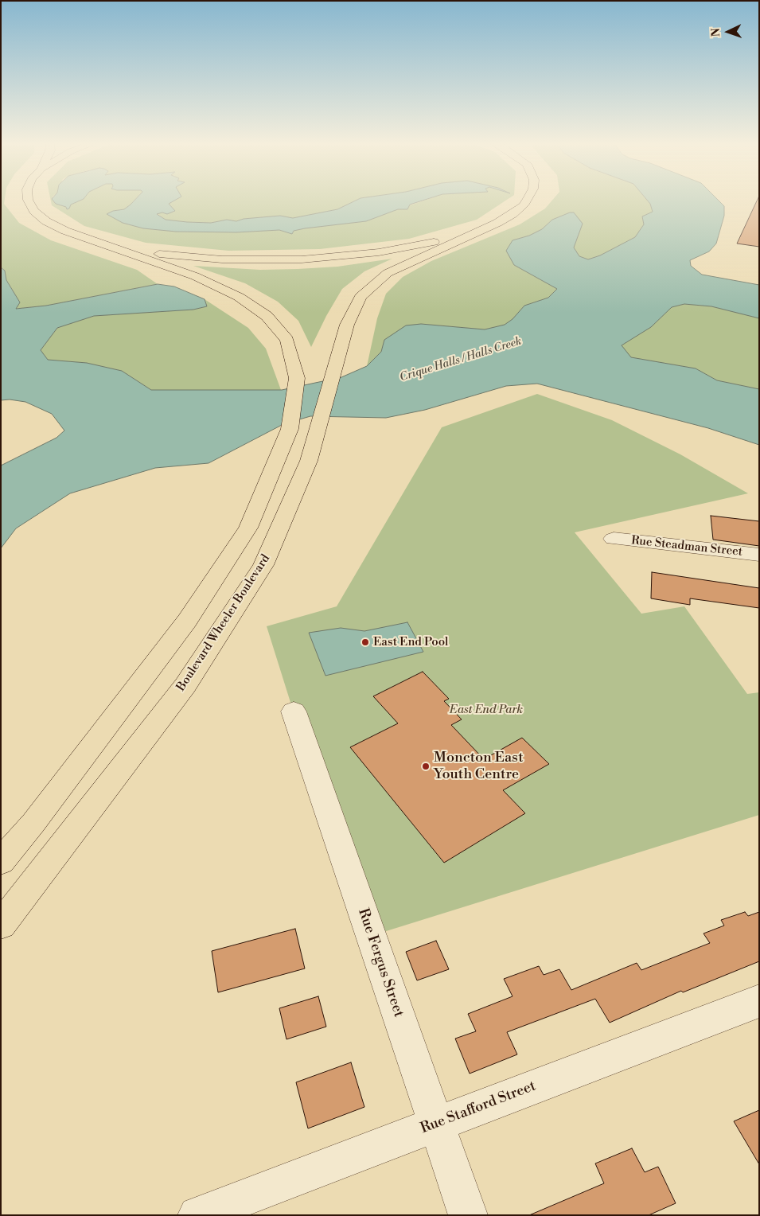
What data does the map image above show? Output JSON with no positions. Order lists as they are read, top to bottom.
{
  "streets": {
    "highway": ["Boulevard Wheeler Boulevard"],
    "street": ["Rue Steadman Street", "Rue Fergus Street", "Rue Stafford Street"]
  },
  "crossings": [
    ["Rue Fergus Street", "Rue Stafford Street"]
  ],
  "water": ["Crique Halls / Halls Creek"],
  "parks": ["East End Park"],
  "places": ["East End Pool", "Moncton East Youth Centre"],
  "north": "left"
}
